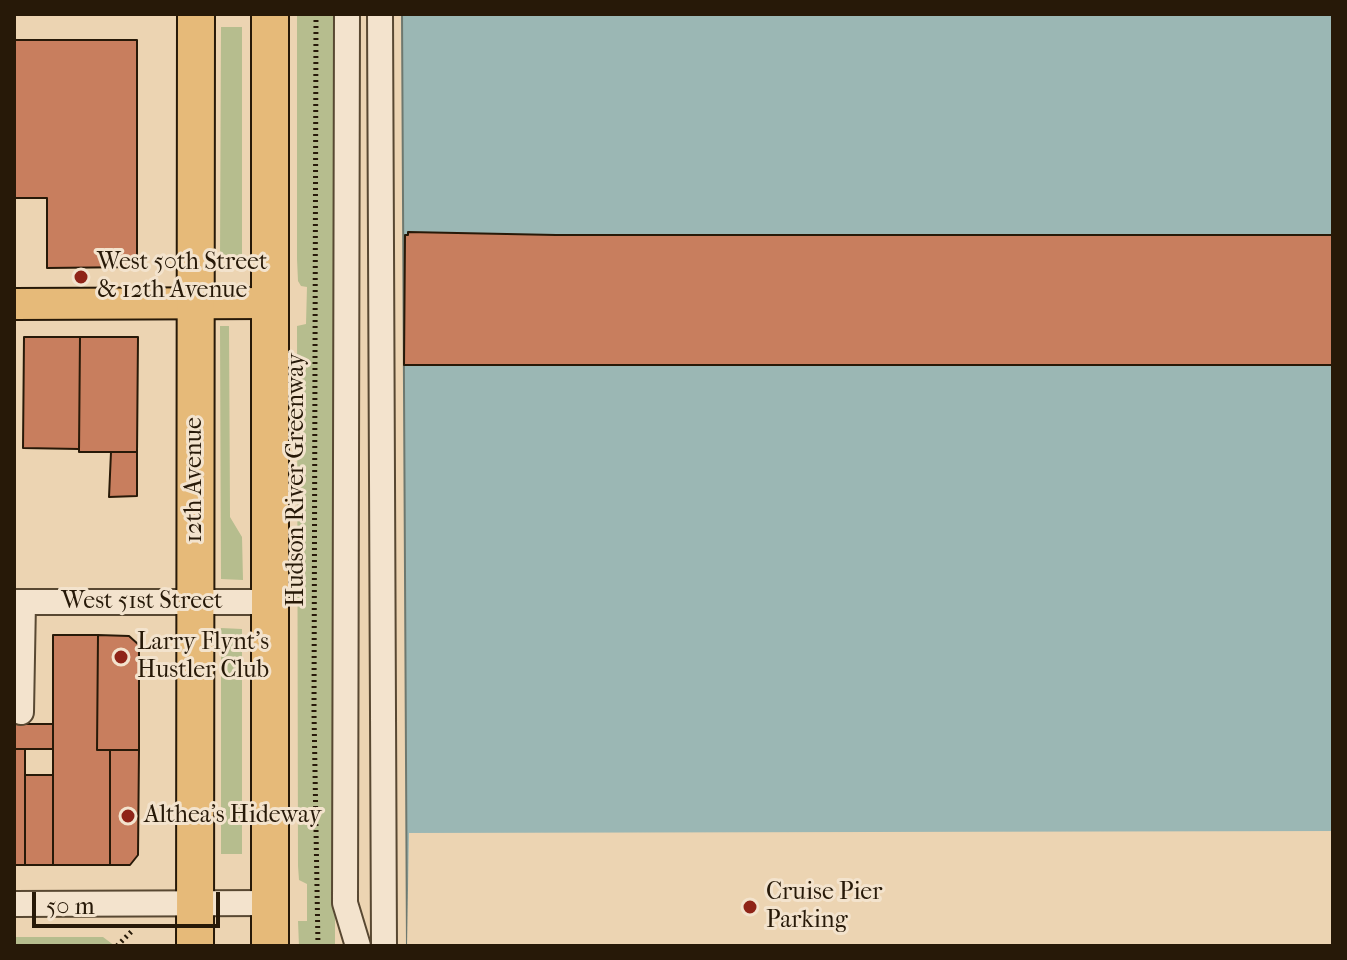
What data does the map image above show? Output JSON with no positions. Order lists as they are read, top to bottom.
{
  "streets": {
    "highway": ["12th Avenue"],
    "street": ["West 51st Street"],
    "path": ["Hudson River Greenway"]
  },
  "crossings": [
    ["12th Avenue", "West 51st Street"]
  ],
  "places": [
    "West 50th Street & 12th Avenue",
    "Larry Flynt's Hustler Club",
    "Althea’s Hideway",
    "Cruise Pier Parking"
  ],
  "scale_bar": "50 m"
}
